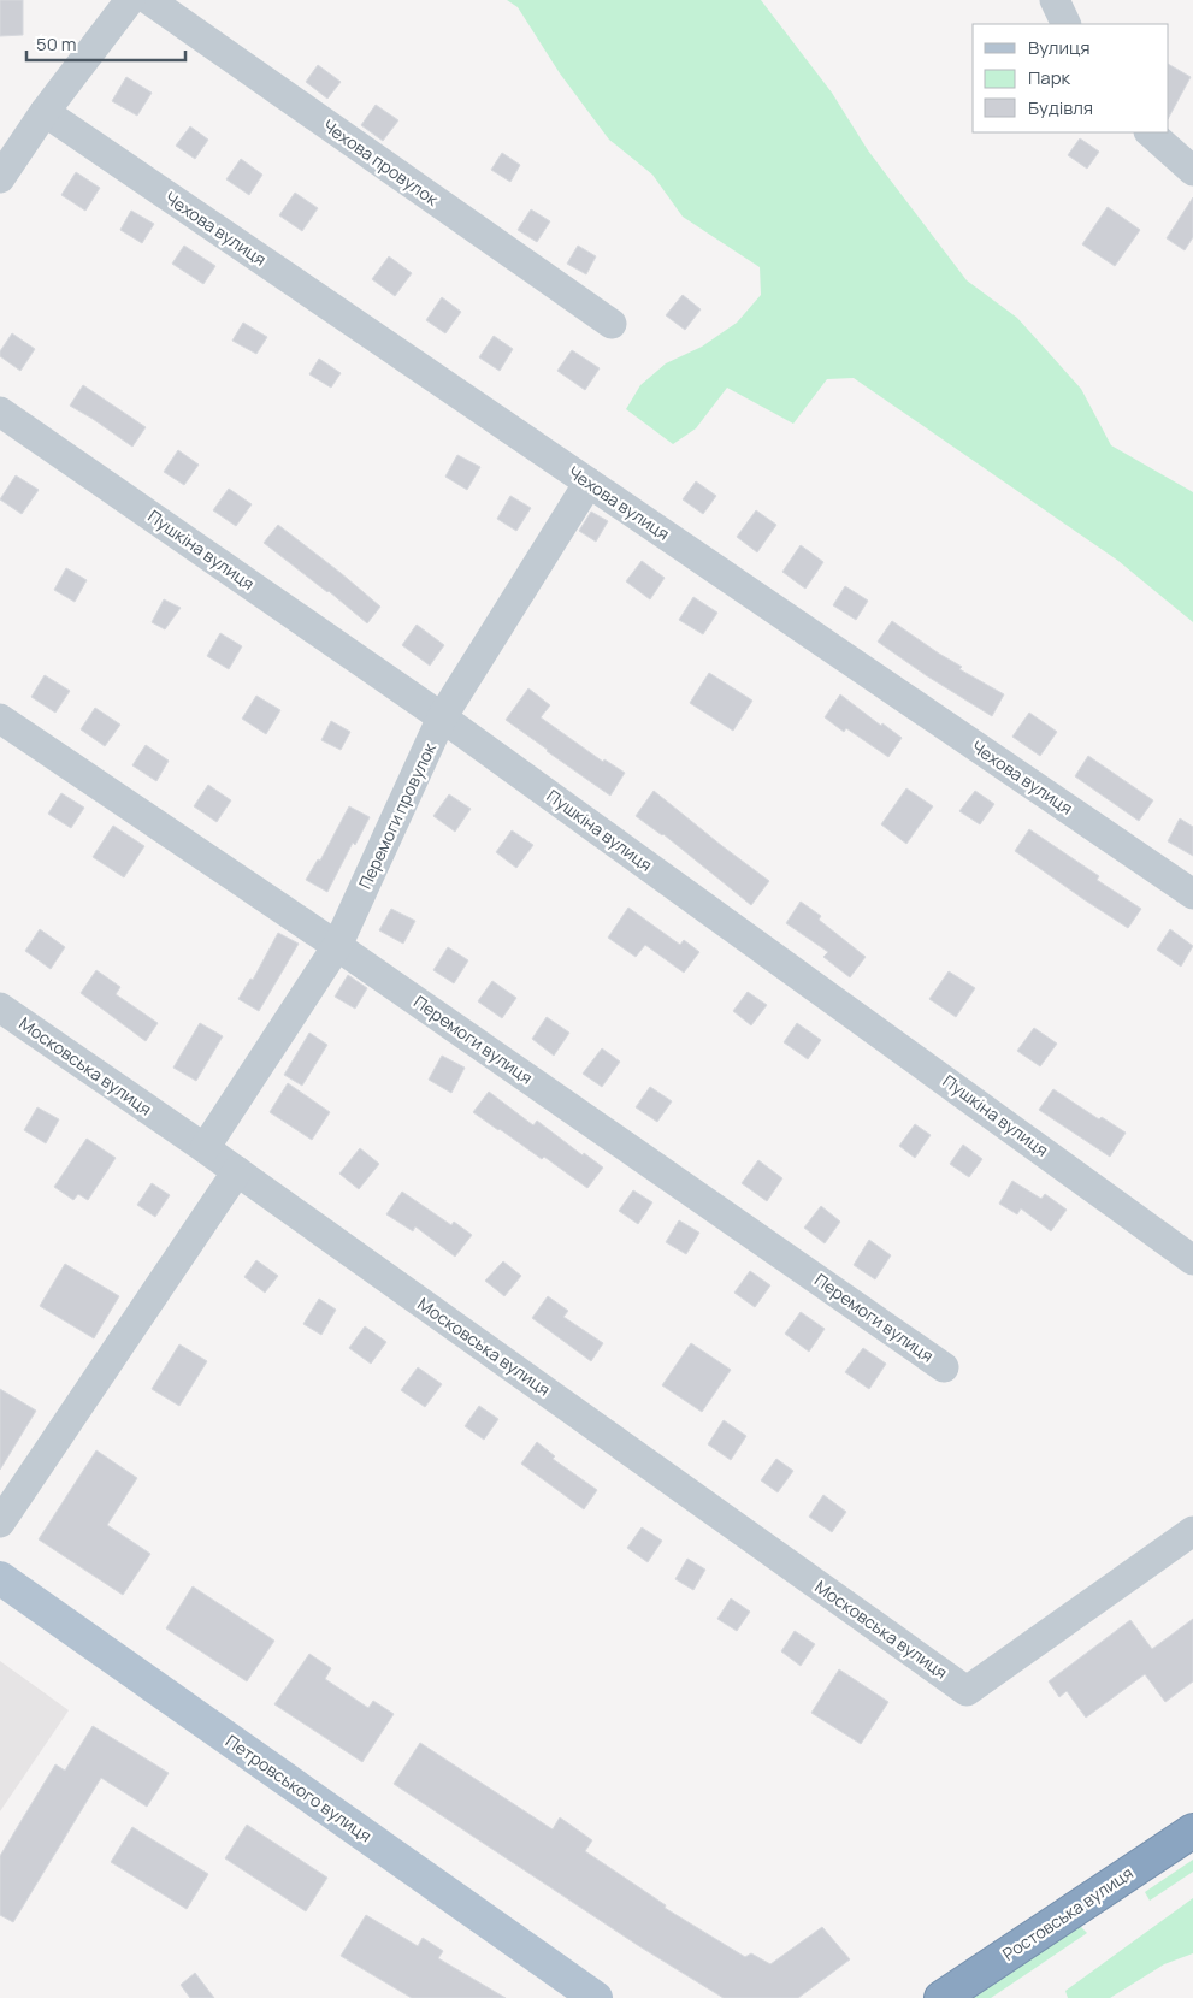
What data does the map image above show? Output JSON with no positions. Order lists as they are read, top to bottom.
{
  "streets": {
    "highway": ["Ростовська вулиця"],
    "main road": ["Петровського вулиця"],
    "street": [
      "Чехова провулок",
      "Чехова вулиця",
      "Пушкіна вулиця",
      "Перемоги провулок",
      "Перемоги вулиця",
      "Московська вулиця"
    ]
  },
  "crossings": [
    ["Чехова вулиця", "Перемоги провулок"],
    ["Пушкіна вулиця", "Перемоги провулок"],
    ["Перемоги провулок", "Перемоги вулиця"],
    ["Перемоги провулок", "Московська вулиця"]
  ],
  "legend": ["Вулиця", "Парк", "Будівля"],
  "scale_bar": "50 m"
}
